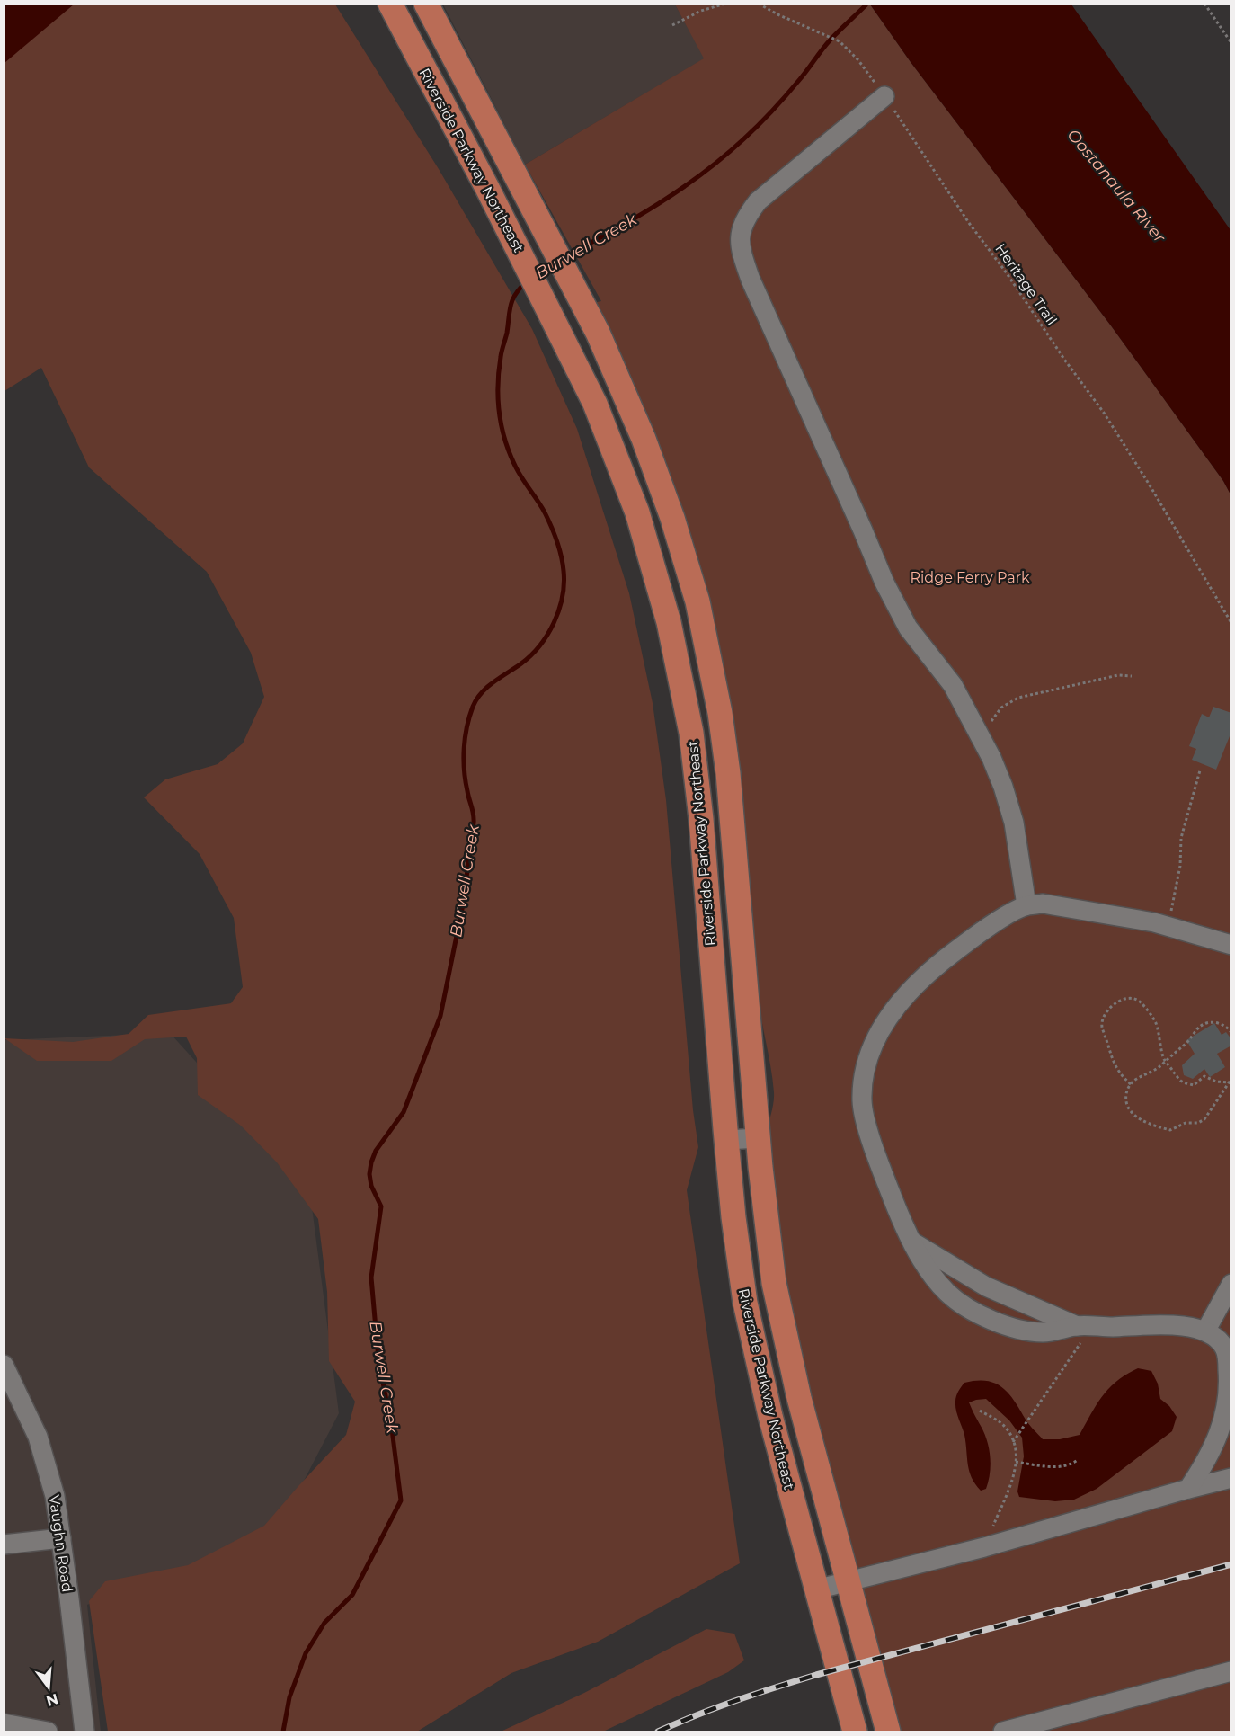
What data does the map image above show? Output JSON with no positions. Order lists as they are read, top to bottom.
{
  "streets": {
    "main road": ["Riverside Parkway Northeast"],
    "lane": ["Vaughn Road"],
    "path": ["Heritage Trail"]
  },
  "water": ["Oostanaula River", "Burwell Creek"],
  "parks": ["Ridge Ferry Park"],
  "north": "bottom"
}
